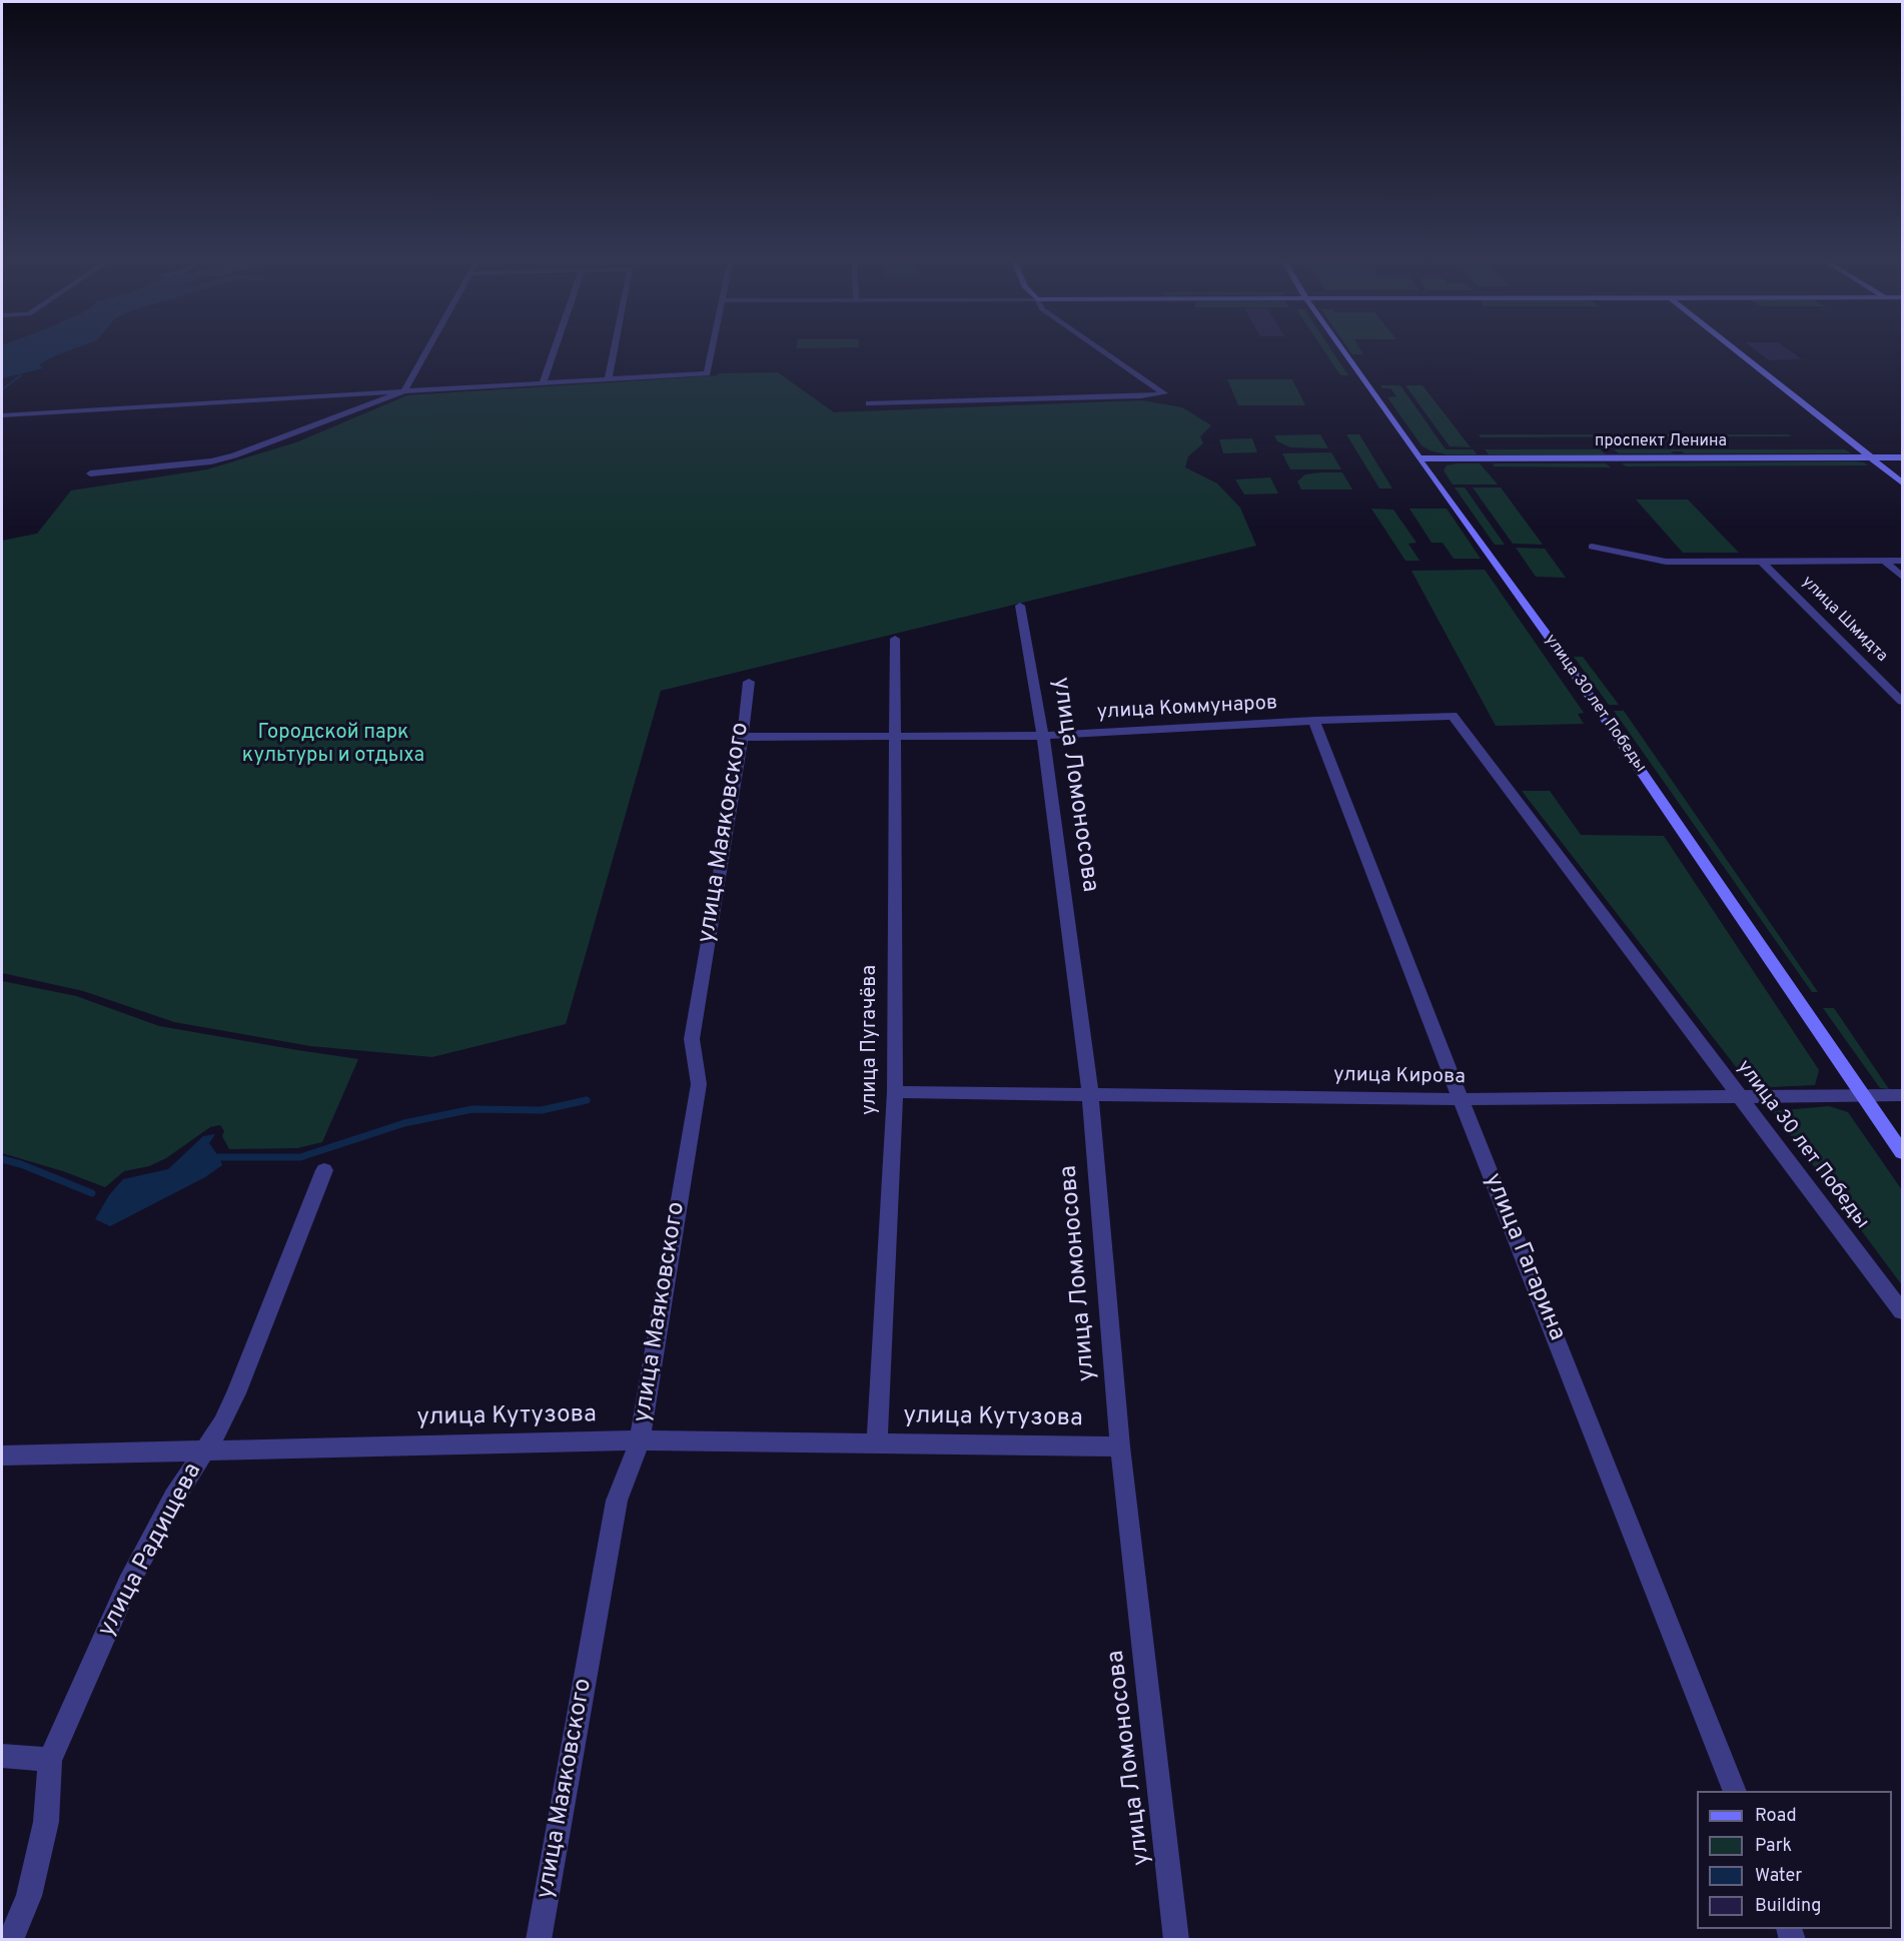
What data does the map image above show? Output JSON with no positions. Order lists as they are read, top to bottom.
{
  "streets": {
    "street": [
      "проспект Ленина",
      "улица Шмидта",
      "улица 30 лет Победы",
      "улица Коммунаров",
      "улица Ломоносова",
      "улица Маяковского",
      "улица Пугачёва",
      "улица Кирова",
      "улица Гагарина",
      "улица Кутузова",
      "улица Радищева"
    ]
  },
  "crossings": [
    ["проспект Ленина", "улица 30 лет Победы"],
    ["улица 30 лет Победы", "улица Коммунаров"],
    ["улица 30 лет Победы", "улица Кирова"],
    ["улица Коммунаров", "улица Ломоносова"],
    ["улица Коммунаров", "улица Маяковского"],
    ["улица Коммунаров", "улица Пугачёва"],
    ["улица Коммунаров", "улица Гагарина"],
    ["улица Ломоносова", "улица Кирова"],
    ["улица Ломоносова", "улица Кутузова"],
    ["улица Маяковского", "улица Кутузова"],
    ["улица Пугачёва", "улица Кирова"],
    ["улица Пугачёва", "улица Кутузова"],
    ["улица Кирова", "улица Гагарина"],
    ["улица Кутузова", "улица Радищева"]
  ],
  "parks": ["Городской парк культуры и отдыха"],
  "legend": [
    "Road",
    "Park",
    "Water",
    "Building"
  ]
}
